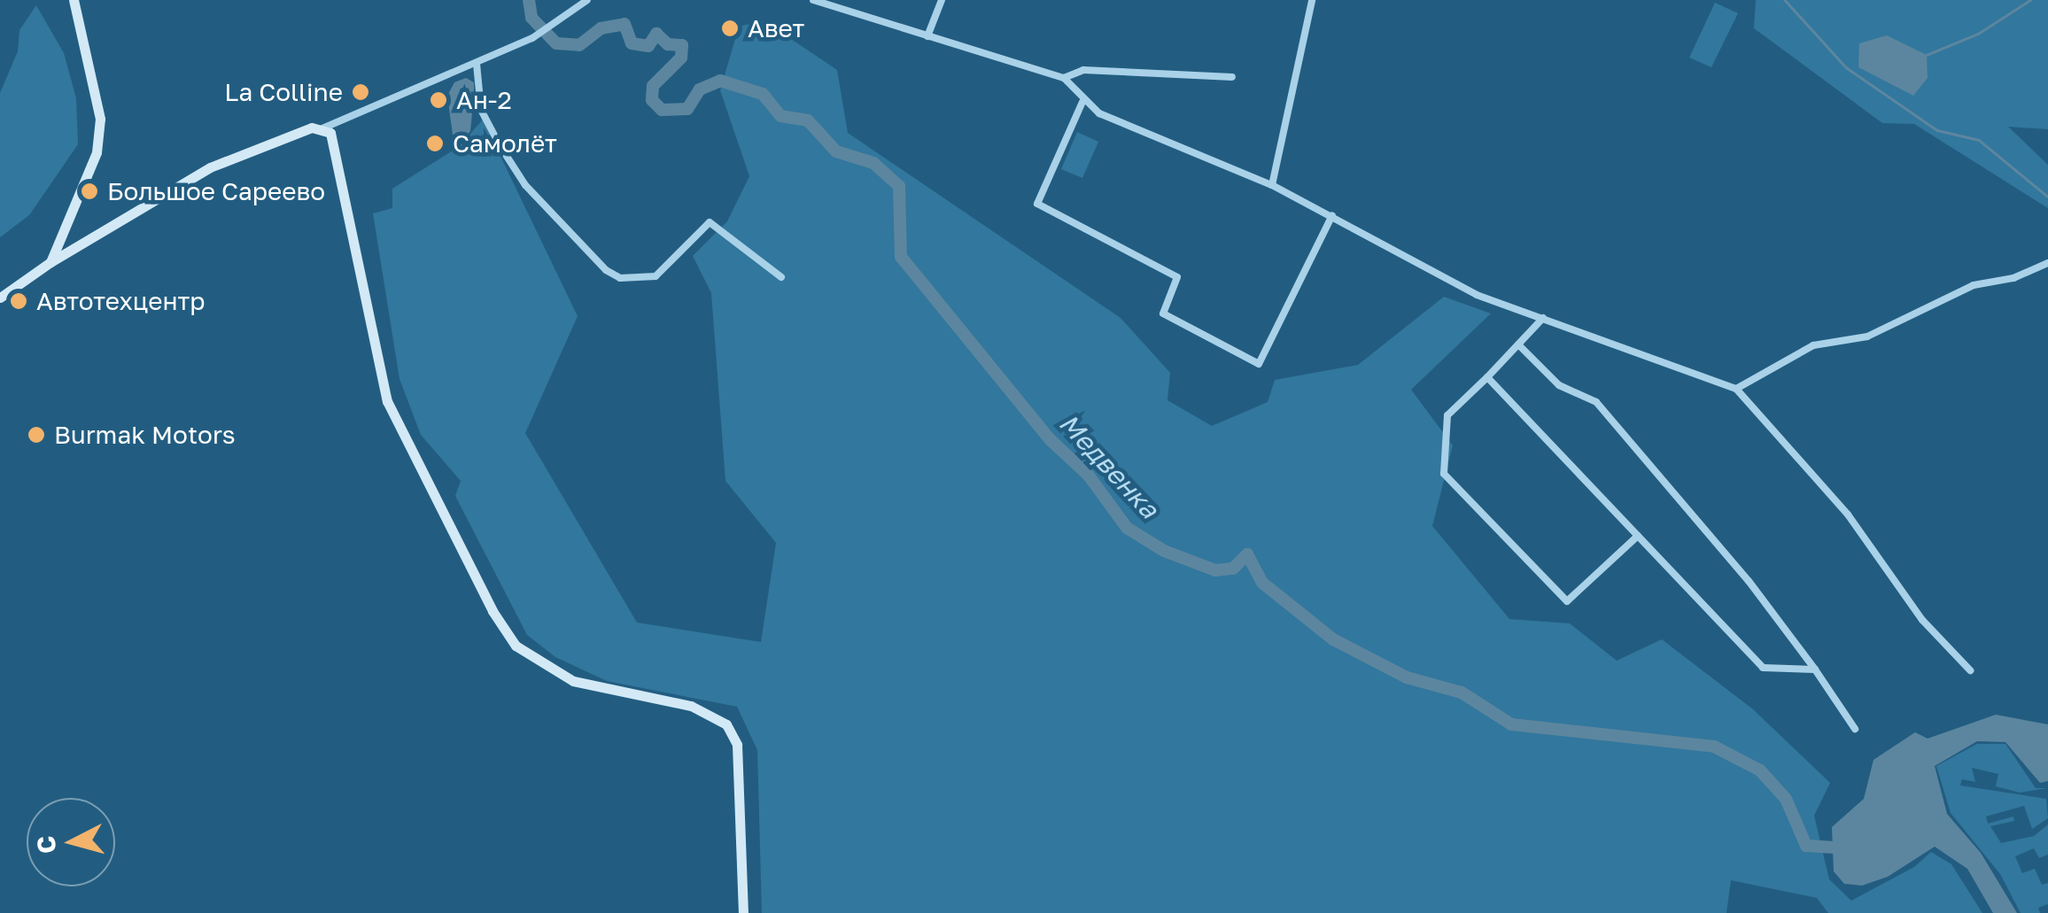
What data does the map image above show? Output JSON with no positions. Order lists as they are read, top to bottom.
{
  "water": ["Медвенка"],
  "places": [
    "Авет",
    "La Colline",
    "Ан-2",
    "Самолёт",
    "Большое Сареево",
    "Автотехцентр",
    "Burmak Motors"
  ],
  "north": "left"
}
